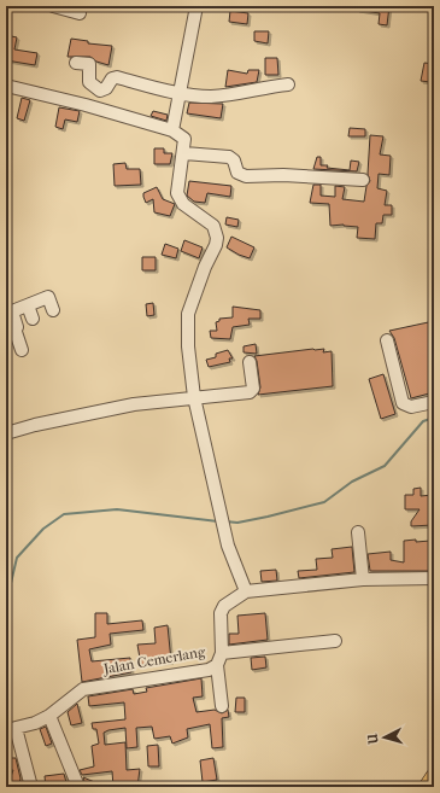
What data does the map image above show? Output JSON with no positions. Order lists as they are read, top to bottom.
{
  "streets": {
    "street": ["Jalan Cemerlang"]
  },
  "north": "left"
}
